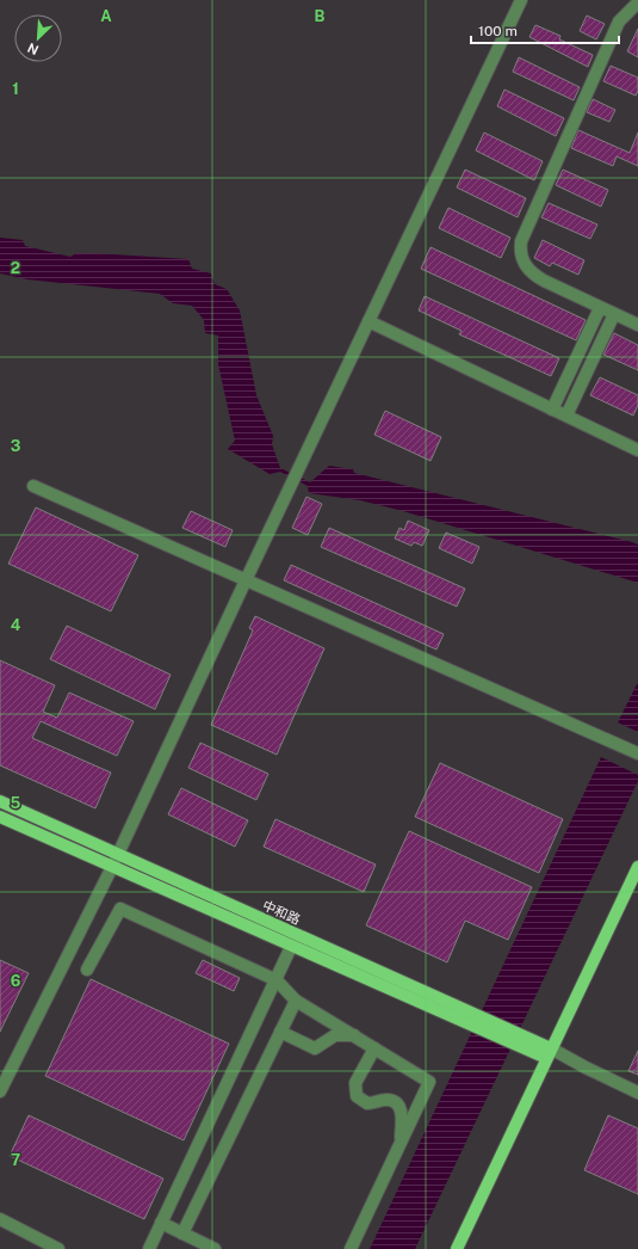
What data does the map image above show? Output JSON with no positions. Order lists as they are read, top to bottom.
{
  "streets": {
    "main road": ["中和路"]
  },
  "scale_bar": "100 m",
  "north": "bottom left",
  "grid": {
    "columns": ["A", "B"],
    "rows": [
      "1",
      "2",
      "3",
      "4",
      "5",
      "6",
      "7"
    ]
  }
}
